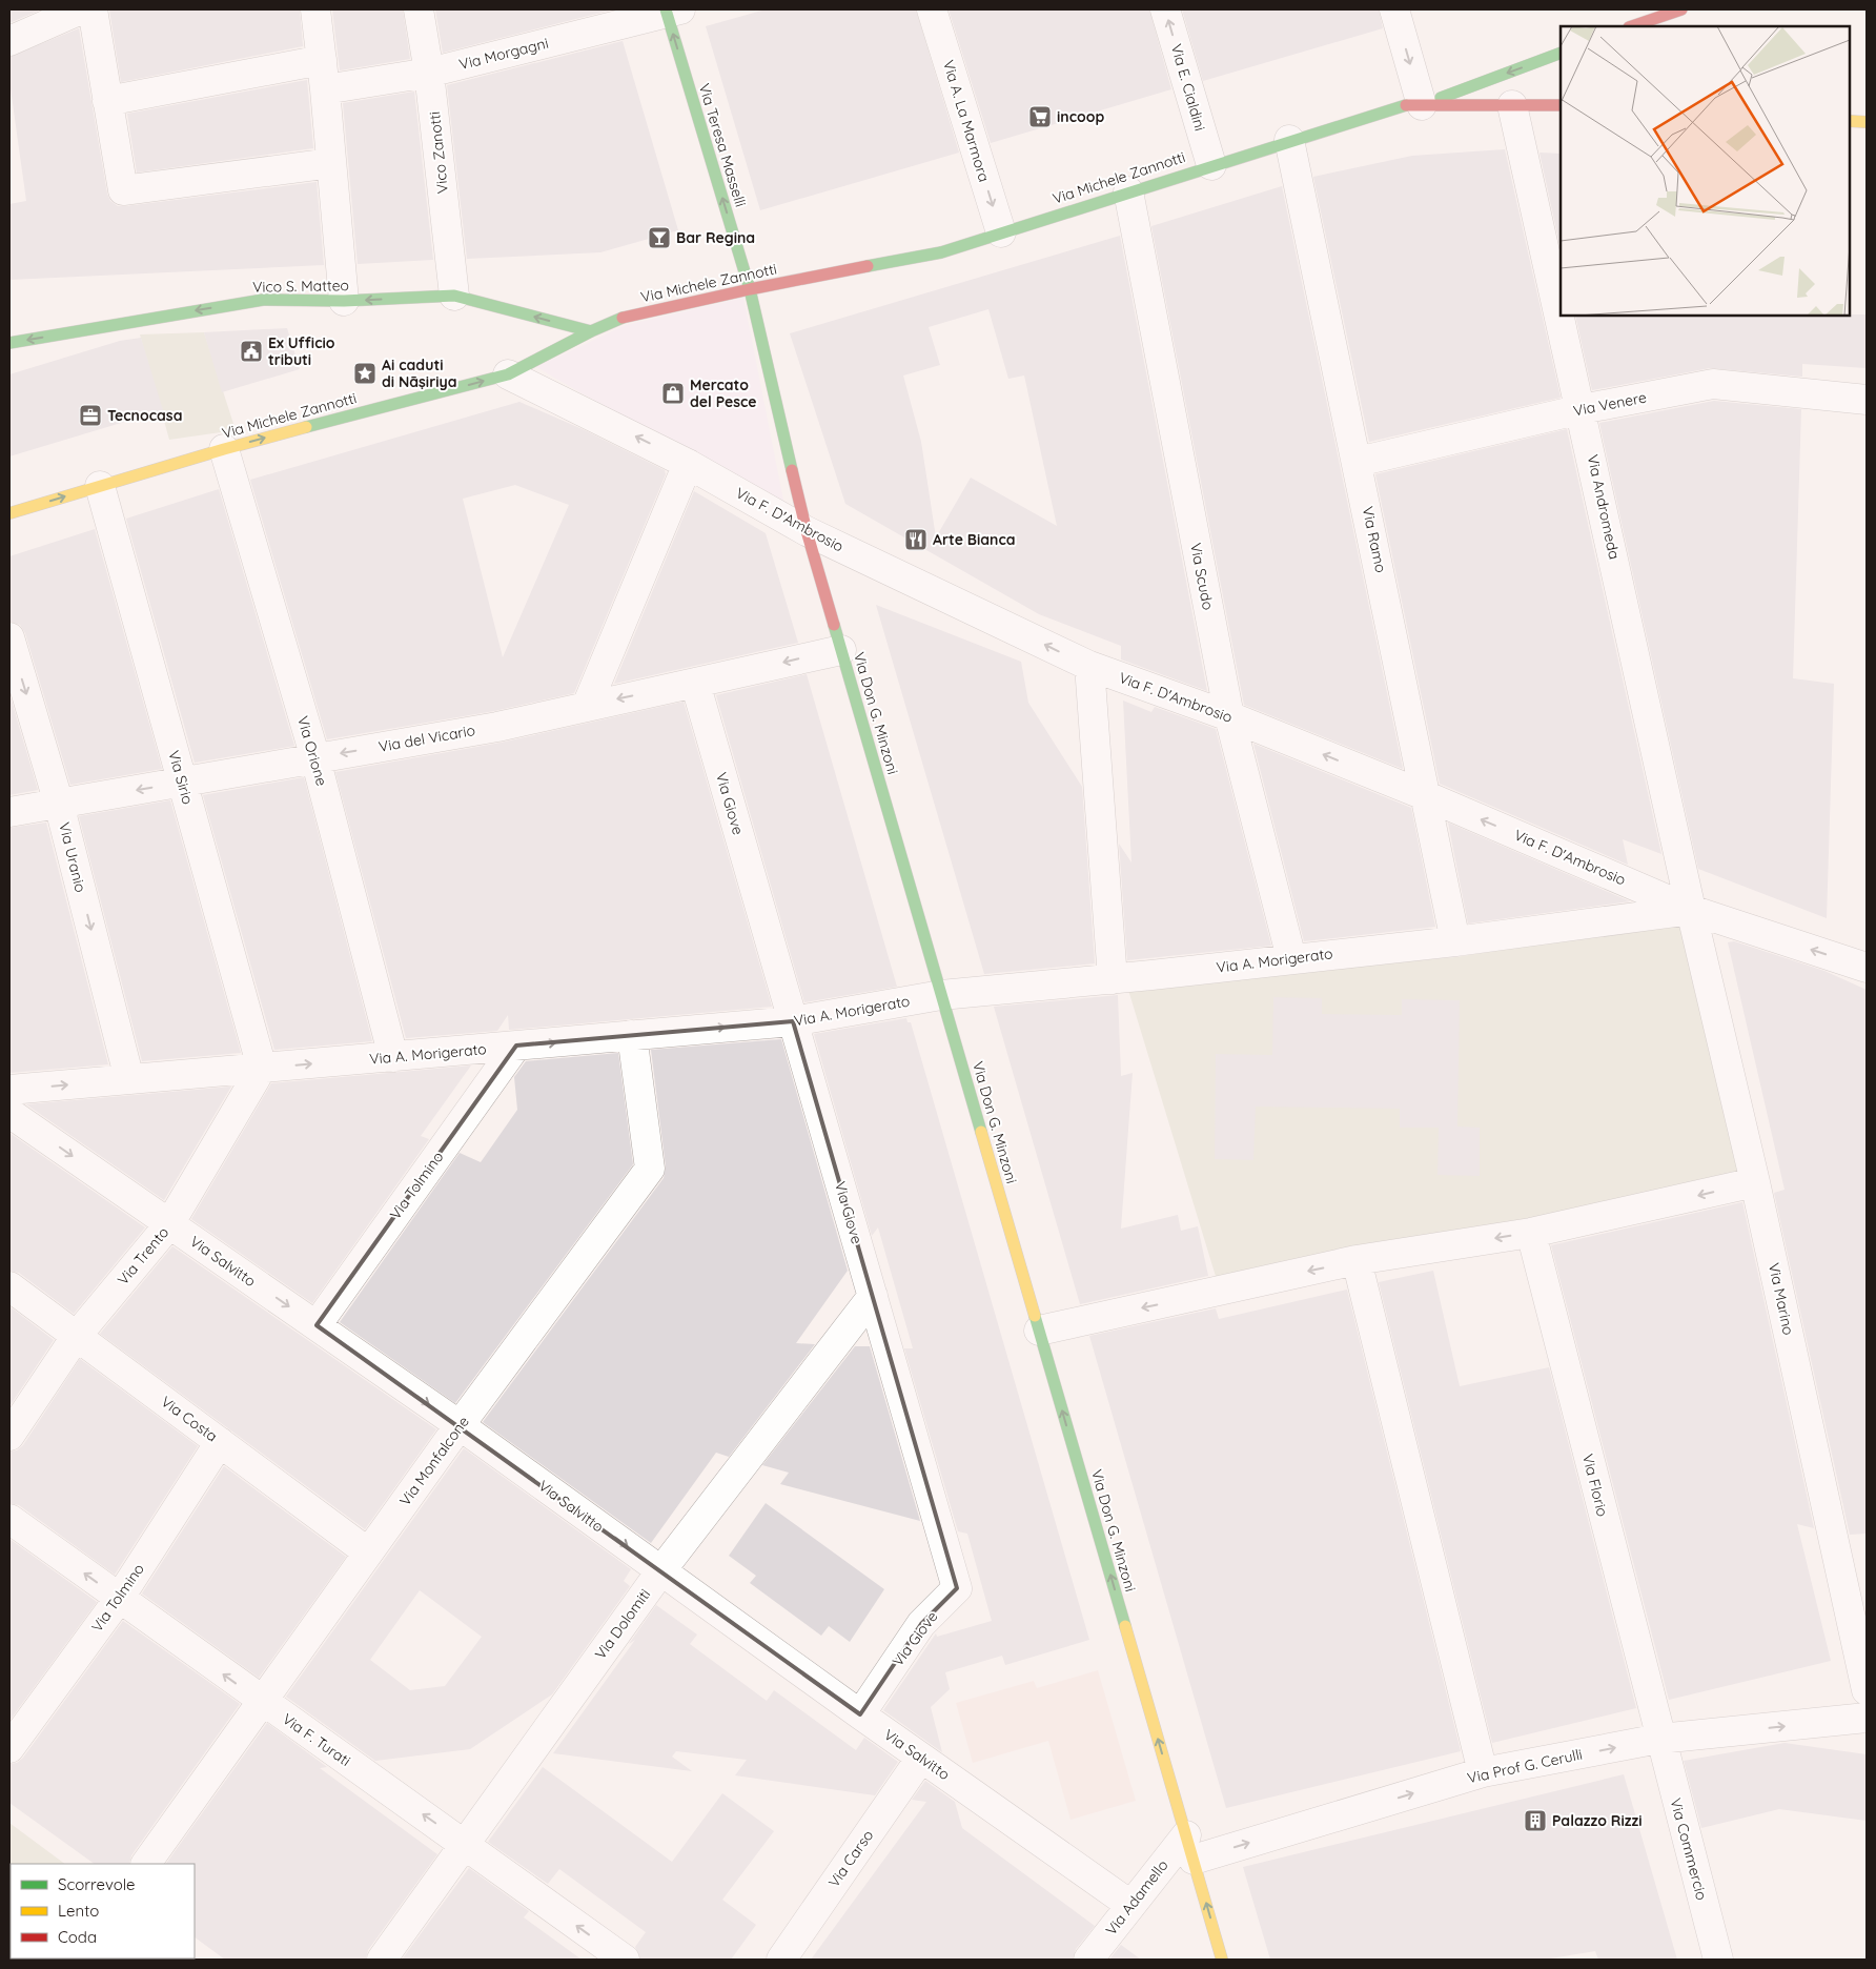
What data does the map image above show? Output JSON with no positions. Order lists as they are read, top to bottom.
{
  "streets": {
    "street": [
      "Via Morgagni",
      "Via E. Cialdini",
      "Via A. La Marmora",
      "Via Teresa Masselli",
      "Vico Zanotti",
      "Via Michele Zannotti",
      "Vico S. Matteo",
      "Via Venere",
      "Via Andromeda",
      "Via F. D'Ambrosio",
      "Via Ramo",
      "Via Scudo",
      "Via Don G. Minzoni",
      "Via del Vicario",
      "Via Orione",
      "Via Sirio",
      "Via Giove",
      "Via Uranio",
      "Via A. Morigerato",
      "Via Tolmino",
      "Via Trento",
      "Via Salvitto",
      "Via Marino",
      "Via Costa",
      "Via Monfalcone",
      "Via Florio",
      "Via Dolomiti",
      "Via F. Turati",
      "Via Prof G. Cerulli",
      "Via Commercio",
      "Via Carso",
      "Via Adamello"
    ]
  },
  "crossings": [
    ["Via Morgagni", "Via Teresa Masselli"],
    ["Via Morgagni", "Vico Zanotti"],
    ["Via E. Cialdini", "Via Michele Zannotti"],
    ["Via A. La Marmora", "Via Michele Zannotti"],
    ["Via Teresa Masselli", "Via Michele Zannotti"],
    ["Via Teresa Masselli", "Via Don G. Minzoni"],
    ["Vico Zanotti", "Vico S. Matteo"],
    ["Via Michele Zannotti", "Vico S. Matteo"],
    ["Via Michele Zannotti", "Via Andromeda"],
    ["Via Michele Zannotti", "Via F. D'Ambrosio"],
    ["Via Michele Zannotti", "Via Ramo"],
    ["Via Michele Zannotti", "Via Scudo"],
    ["Via Michele Zannotti", "Via Don G. Minzoni"],
    ["Via Michele Zannotti", "Via Orione"],
    ["Via Michele Zannotti", "Via Sirio"],
    ["Via Venere", "Via Andromeda"],
    ["Via Venere", "Via Ramo"],
    ["Via Andromeda", "Via F. D'Ambrosio"],
    ["Via Andromeda", "Via A. Morigerato"],
    ["Via Andromeda", "Via Marino"],
    ["Via F. D'Ambrosio", "Via Ramo"],
    ["Via F. D'Ambrosio", "Via Scudo"],
    ["Via F. D'Ambrosio", "Via Don G. Minzoni"],
    ["Via F. D'Ambrosio", "Via A. Morigerato"],
    ["Via F. D'Ambrosio", "Via Marino"],
    ["Via Ramo", "Via A. Morigerato"],
    ["Via Scudo", "Via A. Morigerato"],
    ["Via Don G. Minzoni", "Via del Vicario"],
    ["Via Don G. Minzoni", "Via A. Morigerato"],
    ["Via Don G. Minzoni", "Via Prof G. Cerulli"],
    ["Via Don G. Minzoni", "Via Adamello"],
    ["Via del Vicario", "Via Orione"],
    ["Via del Vicario", "Via Sirio"],
    ["Via del Vicario", "Via Giove"],
    ["Via del Vicario", "Via Uranio"],
    ["Via Orione", "Via A. Morigerato"],
    ["Via Sirio", "Via A. Morigerato"],
    ["Via Sirio", "Via Trento"],
    ["Via Giove", "Via A. Morigerato"],
    ["Via Giove", "Via Salvitto"],
    ["Via Giove", "Via Dolomiti"],
    ["Via Uranio", "Via A. Morigerato"],
    ["Via A. Morigerato", "Via Tolmino"],
    ["Via A. Morigerato", "Via Trento"],
    ["Via A. Morigerato", "Via Marino"],
    ["Via A. Morigerato", "Via Monfalcone"],
    ["Via Tolmino", "Via Salvitto"],
    ["Via Tolmino", "Via Costa"],
    ["Via Tolmino", "Via F. Turati"],
    ["Via Trento", "Via Salvitto"],
    ["Via Trento", "Via Costa"],
    ["Via Salvitto", "Via Monfalcone"],
    ["Via Salvitto", "Via Dolomiti"],
    ["Via Salvitto", "Via Carso"],
    ["Via Salvitto", "Via Adamello"],
    ["Via Costa", "Via Monfalcone"],
    ["Via Monfalcone", "Via F. Turati"],
    ["Via Florio", "Via Prof G. Cerulli"],
    ["Via Florio", "Via Commercio"],
    ["Via Dolomiti", "Via F. Turati"],
    ["Via Prof G. Cerulli", "Via Commercio"],
    ["Via Prof G. Cerulli", "Via Adamello"]
  ],
  "one_way": [
    "Via A. La Marmora",
    "Via Teresa Masselli",
    "Vico S. Matteo",
    "Via F. D'Ambrosio",
    "Via Don G. Minzoni",
    "Via del Vicario",
    "Via Uranio",
    "Via Salvitto",
    "Via F. Turati",
    "Via Prof G. Cerulli"
  ],
  "places": {
    "supermarket": ["incoop"],
    "bar": ["Bar Regina"],
    "public building": ["Ex Ufficio tributi"],
    "place": ["Ai caduti di Nāṣiriya"],
    "shop": ["Mercato del Pesce"],
    "office": ["Tecnocasa"],
    "restaurant": ["Arte Bianca"],
    "building": ["Palazzo Rizzi"]
  },
  "legend": ["Scorrevole", "Lento", "Coda"]
}
